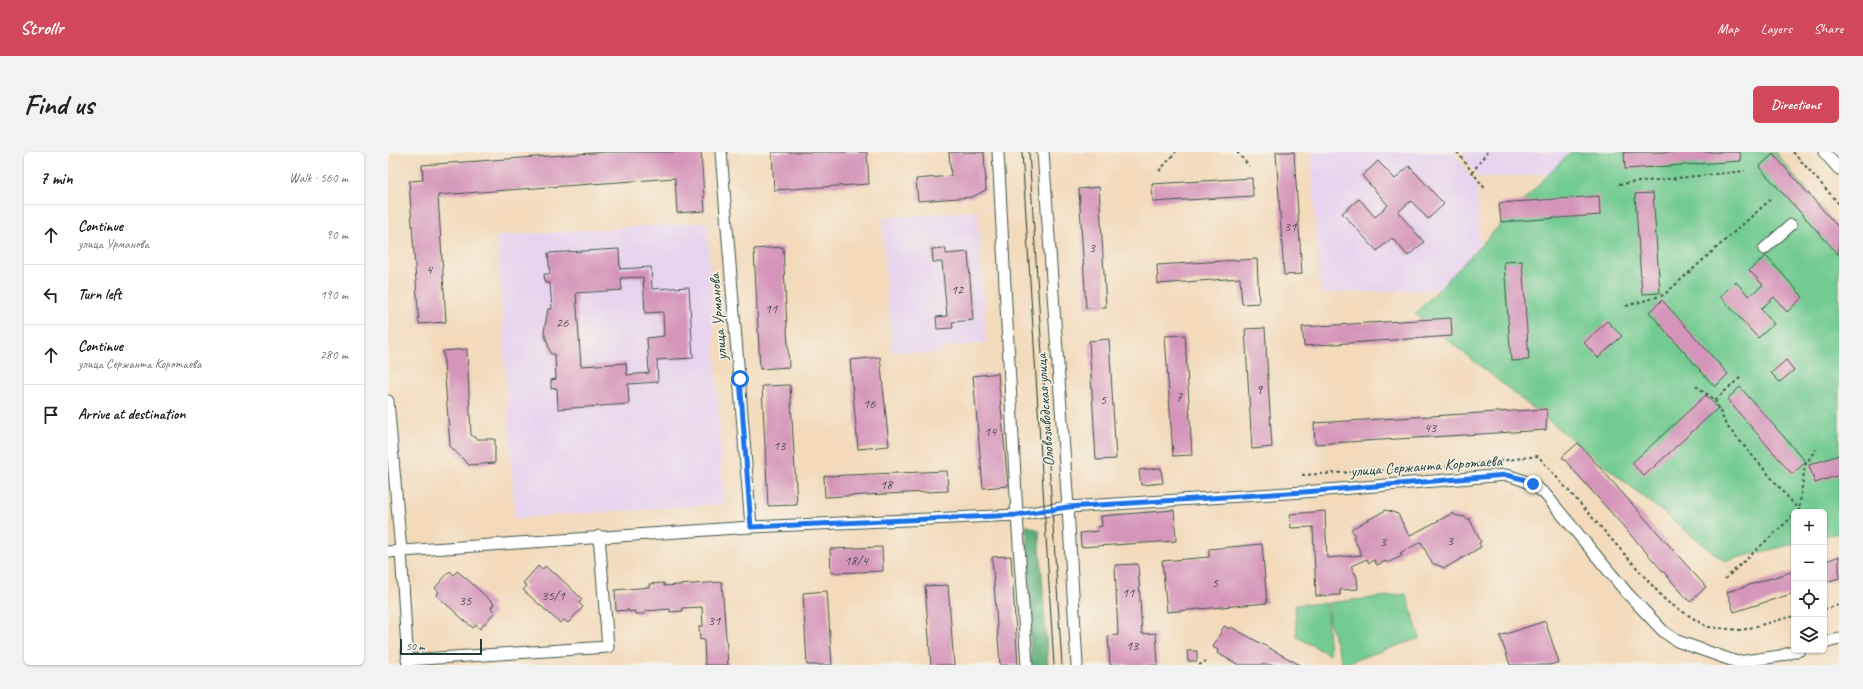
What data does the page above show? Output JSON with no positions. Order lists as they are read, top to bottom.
{
  "streets": {
    "street": ["улица Урманова", "Оловозаводская улица", "улица Сержанта Коротаева"]
  },
  "crossings": [
    ["улица Урманова", "улица Сержанта Коротаева"],
    ["Оловозаводская улица", "улица Сержанта Коротаева"]
  ],
  "house_numbers": [
    "31",
    "3",
    "4",
    "12",
    "11",
    "26",
    "9",
    "7",
    "5",
    "16",
    "43",
    "14",
    "13",
    "18",
    "3",
    "3",
    "18/4",
    "5",
    "11",
    "35/1",
    "35",
    "31",
    "13"
  ],
  "scale_bar": "50 m",
  "page": {
    "header": "Strollr",
    "nav": ["Map", "Layers", "Share"],
    "buttons": "Directions",
    "title": "Find us",
    "heading": ["7 min", "Walk · 560 m"],
    "list": [
      ["Continue", "улица Урманова", "90 m"],
      ["Turn left", "190 m"],
      ["Continue", "улица Сержанта Коротаева", "280 m"],
      "Arrive at destination"
    ],
    "map_buttons": ["+", "−"],
    "scale": "50 m"
  }
}
